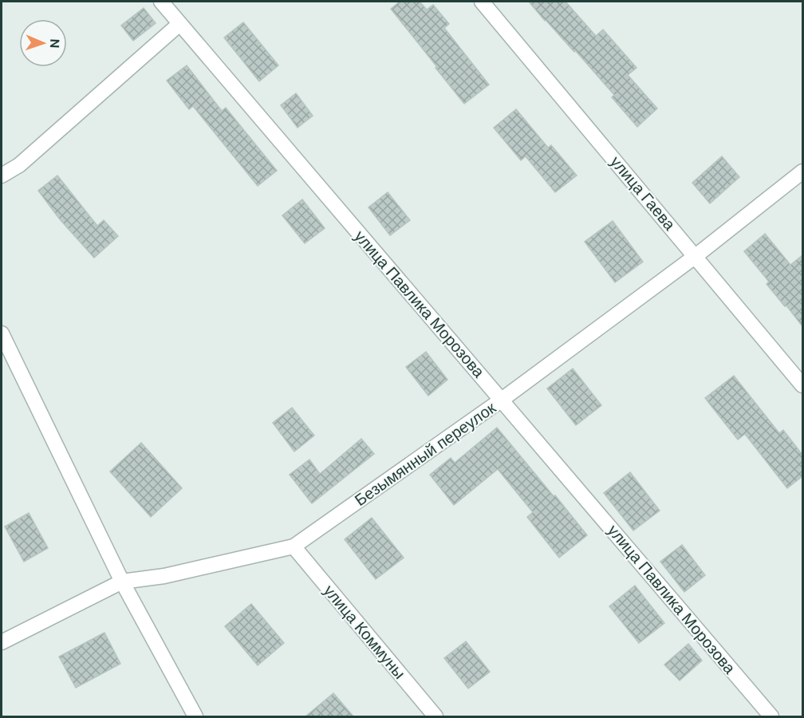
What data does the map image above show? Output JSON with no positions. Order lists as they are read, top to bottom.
{
  "streets": {
    "street": [
      "улица Гаева",
      "улица Павлика Морозова",
      "Безымянный переулок",
      "улица Коммуны"
    ]
  },
  "crossings": [
    ["улица Гаева", "Безымянный переулок"],
    ["улица Павлика Морозова", "Безымянный переулок"],
    ["Безымянный переулок", "улица Коммуны"]
  ],
  "north": "right"
}
